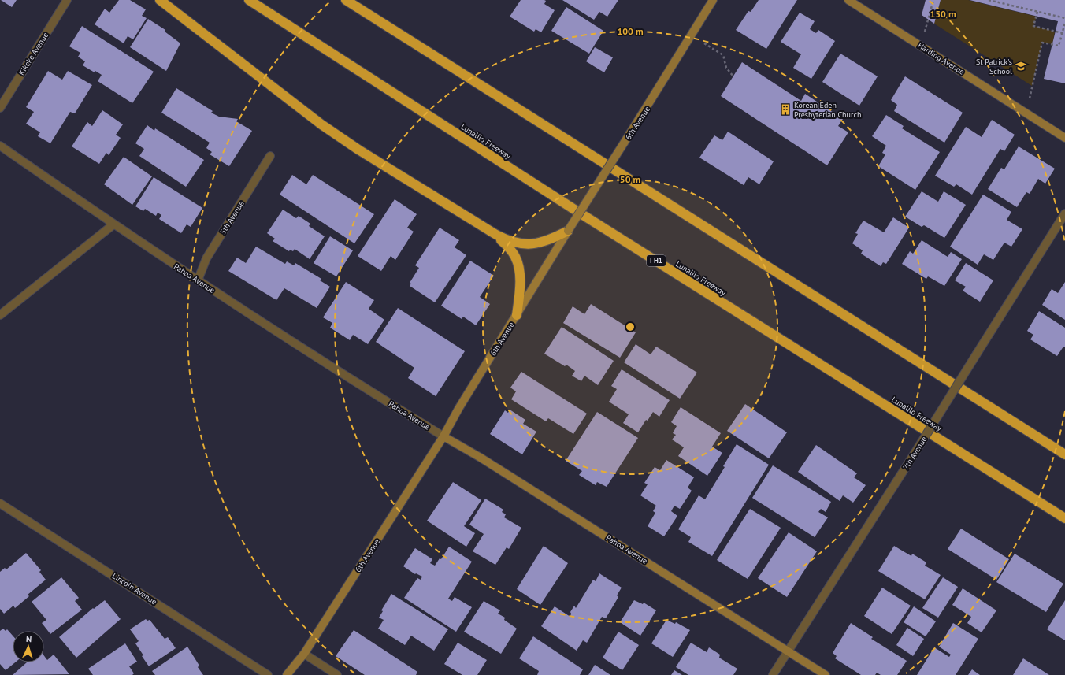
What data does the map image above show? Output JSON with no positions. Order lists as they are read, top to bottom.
{
  "streets": {
    "highway": ["Lunalilo Freeway", "I H1"],
    "street": [
      "Kikeke Avenue",
      "Harding Avenue",
      "6th Avenue",
      "5th Avenue",
      "Pahoa Avenue",
      "7th Avenue",
      "Lincoln Avenue"
    ]
  },
  "crossings": [
    ["6th Avenue", "Pahoa Avenue"],
    ["5th Avenue", "Pahoa Avenue"],
    ["Pahoa Avenue", "7th Avenue"]
  ],
  "places": {
    "school or university": ["St Patrick's School"],
    "building": ["Korean Eden Presbyterian Church"]
  },
  "north": "top",
  "rings": ["150 m", "100 m", "50 m"]
}
